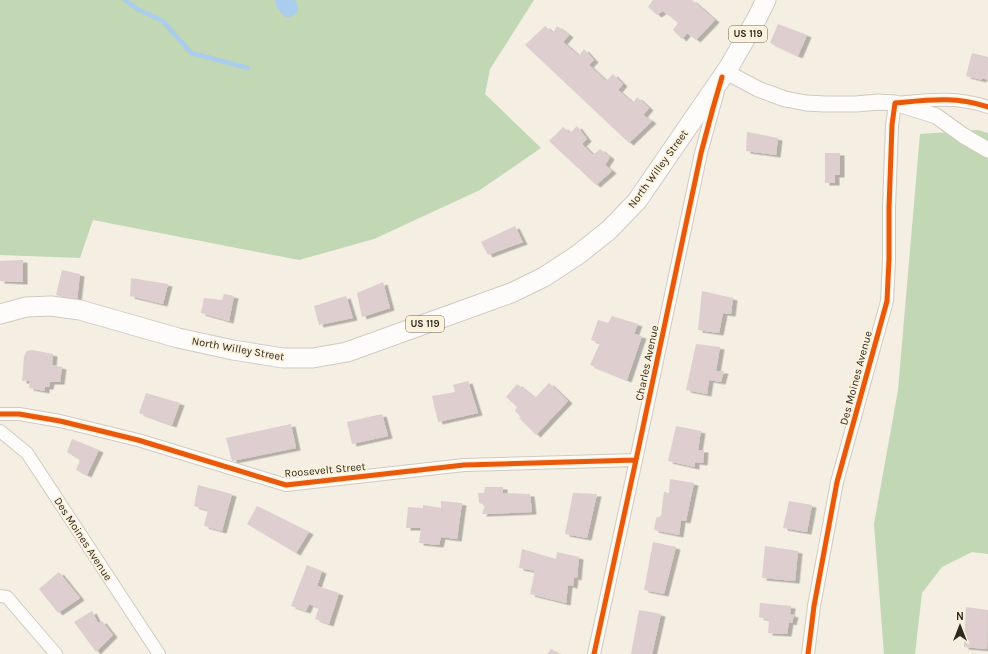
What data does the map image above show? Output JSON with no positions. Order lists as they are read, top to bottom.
{
  "streets": {
    "main road": ["US 119", "North Willey Street"],
    "street": ["Charles Avenue", "Des Moines Avenue", "Roosevelt Street"]
  },
  "crossings": [
    ["US 119", "North Willey Street"],
    ["US 119", "Charles Avenue"],
    ["North Willey Street", "Charles Avenue"],
    ["Charles Avenue", "Roosevelt Street"]
  ],
  "north": "top"
}
